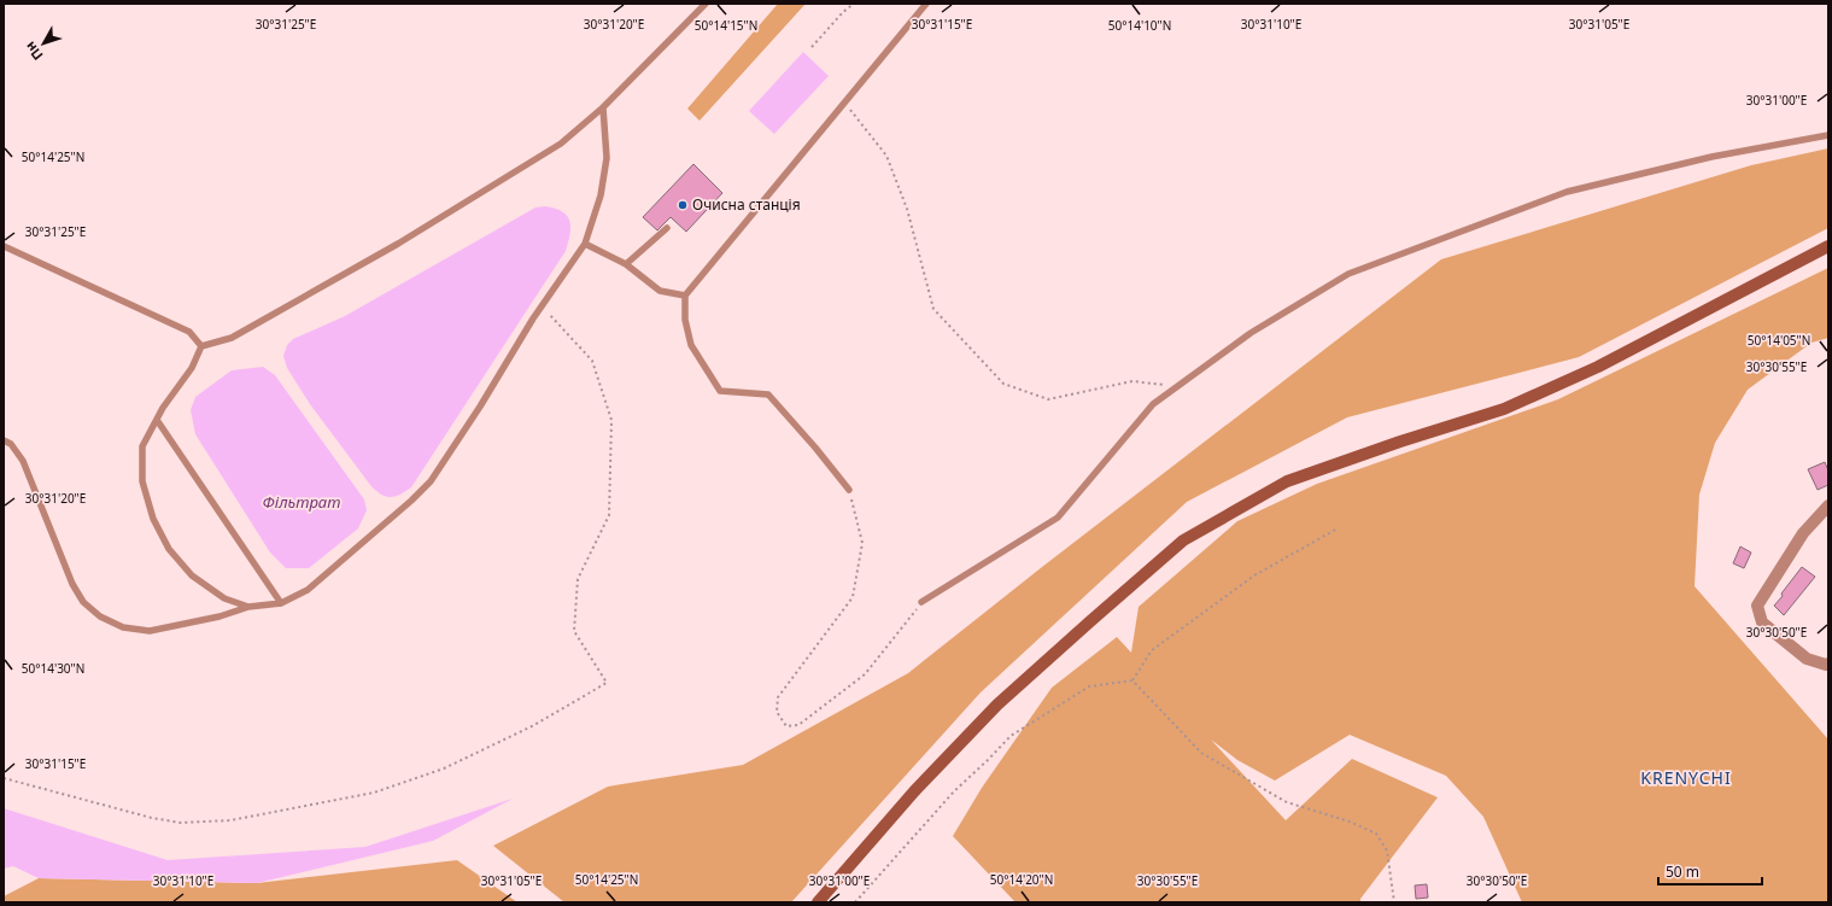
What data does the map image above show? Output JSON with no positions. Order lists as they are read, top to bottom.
{
  "districts": ["KRENYCHI"],
  "water": ["Фільтрат"],
  "places": ["Очисна станція"],
  "scale_bar": "50 m",
  "north": "bottom left",
  "coordinates": [
    "30°31'25\"E",
    "30°31'20\"E",
    "30°31'15\"E",
    "30°31'10\"E",
    "30°31'05\"E",
    "50°14'15\"N",
    "50°14'10\"N",
    "30°31'00\"E",
    "50°14'25\"N",
    "50°14'05\"N",
    "30°30'55\"E",
    "30°30'50\"E",
    "50°14'30\"N",
    "50°14'20\"N"
  ]
}
